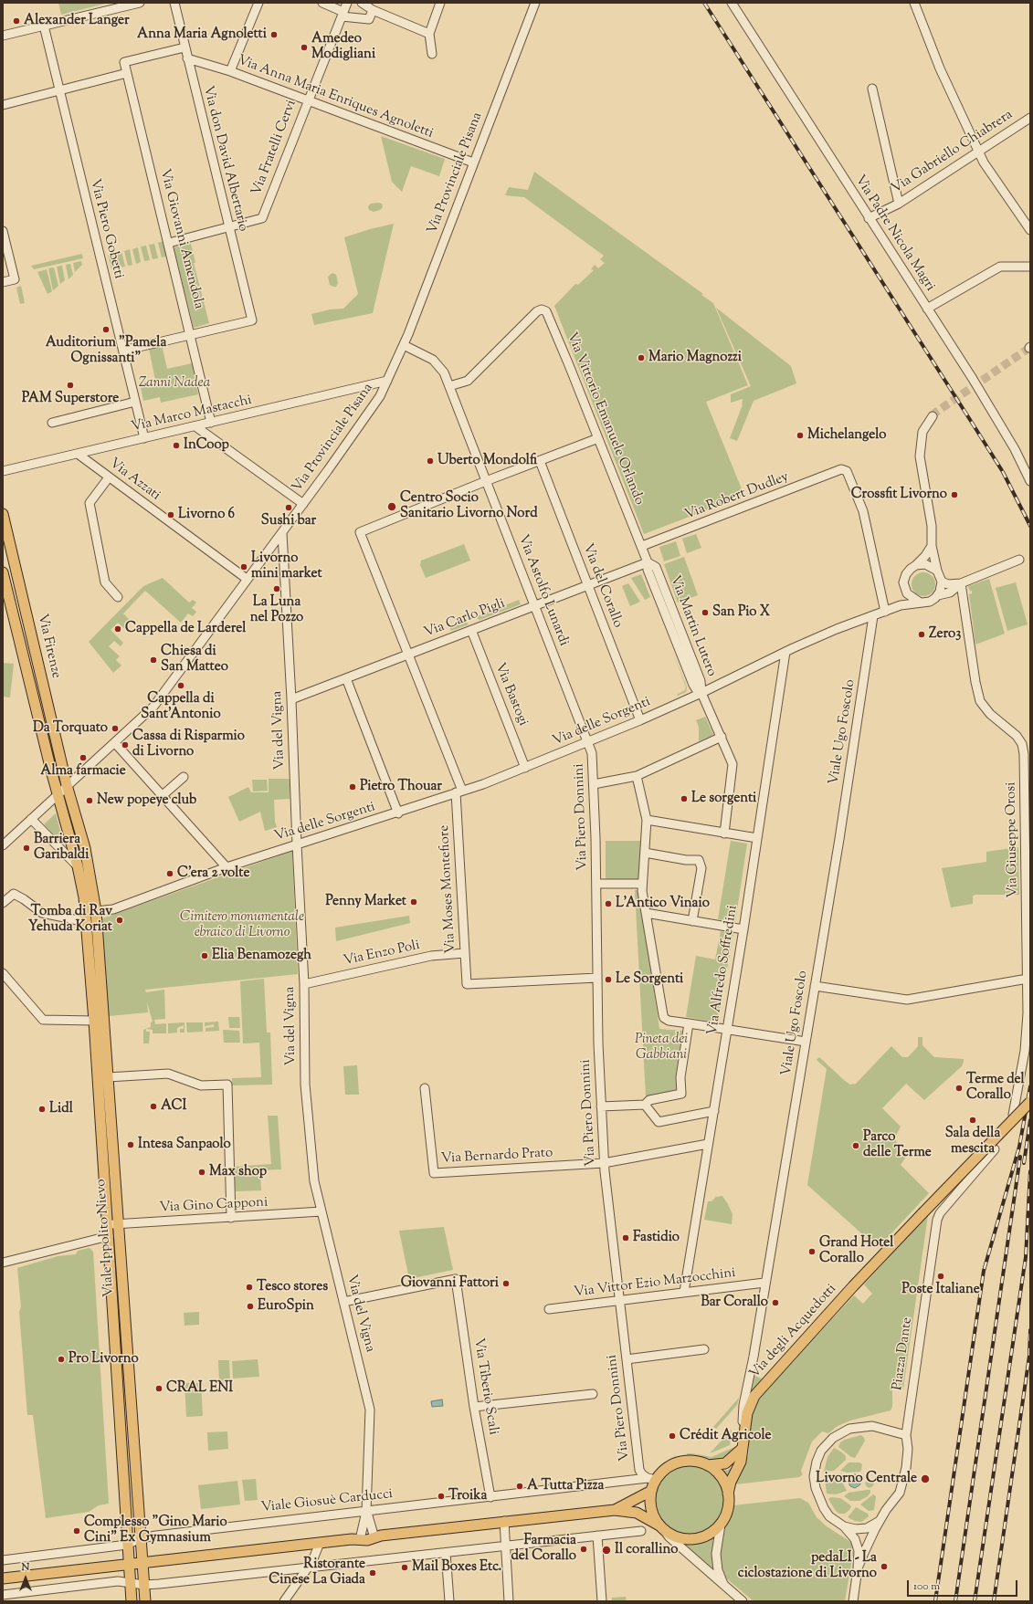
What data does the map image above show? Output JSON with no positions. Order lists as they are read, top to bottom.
{
  "streets": {
    "main road": ["Via Firenze", "Viale Ippolito Nievo", "Via degli Acquedotti"],
    "street": [
      "Via Anna Maria Enriques Agnoletti",
      "Via Fratelli Cervi",
      "Via Gabriello Chiabrera",
      "Via don David Albertario",
      "Via Provinciale Pisana",
      "Via Piero Gobetti",
      "Via Padre Nicola Magri",
      "Via Giovanni Amendola",
      "Via Marco Mastacchi",
      "Via Vittorio Emanuele Orlando",
      "Via Azzati",
      "Via Robert Dudley",
      "Via del Corallo",
      "Via Astolfo Lunardi",
      "Via Carlo Pigli",
      "Via Martin Lutero",
      "Via Bastogi",
      "Via delle Sorgenti",
      "Via del Vigna",
      "Viale Ugo Foscolo",
      "Via Piero Donnini",
      "Via Giuseppe Orosi",
      "Via Moses Montefiore",
      "Via Enzo Poli",
      "Via Alfredo Soffredini",
      "Via Bernardo Prato",
      "Via Gino Capponi",
      "Via Vittor Ezio Marzocchini",
      "Piazza Dante",
      "Via Tiberio Scali",
      "Viale Giosuè Carducci"
    ]
  },
  "crossings": [
    ["Via Anna Maria Enriques Agnoletti", "Via Fratelli Cervi"],
    ["Via Anna Maria Enriques Agnoletti", "Via don David Albertario"],
    ["Via Anna Maria Enriques Agnoletti", "Via Provinciale Pisana"],
    ["Via Fratelli Cervi", "Via don David Albertario"],
    ["Via Gabriello Chiabrera", "Via Padre Nicola Magri"],
    ["Via don David Albertario", "Via Giovanni Amendola"],
    ["Via Provinciale Pisana", "Via Marco Mastacchi"],
    ["Via Provinciale Pisana", "Via Azzati"],
    ["Via Provinciale Pisana", "Via Astolfo Lunardi"],
    ["Via Provinciale Pisana", "Via Firenze"],
    ["Via Provinciale Pisana", "Via del Vigna"],
    ["Via Piero Gobetti", "Via Marco Mastacchi"],
    ["Via Giovanni Amendola", "Via Marco Mastacchi"],
    ["Via Marco Mastacchi", "Via Azzati"],
    ["Via Vittorio Emanuele Orlando", "Via Robert Dudley"],
    ["Via Vittorio Emanuele Orlando", "Via Astolfo Lunardi"],
    ["Via Vittorio Emanuele Orlando", "Via Martin Lutero"],
    ["Via Robert Dudley", "Via Martin Lutero"],
    ["Via Robert Dudley", "Via delle Sorgenti"],
    ["Via del Corallo", "Via Carlo Pigli"],
    ["Via del Corallo", "Via delle Sorgenti"],
    ["Via Astolfo Lunardi", "Via Carlo Pigli"],
    ["Via Astolfo Lunardi", "Via delle Sorgenti"],
    ["Via Astolfo Lunardi", "Via Piero Donnini"],
    ["Via Astolfo Lunardi", "Via Moses Montefiore"],
    ["Via Carlo Pigli", "Via Martin Lutero"],
    ["Via Carlo Pigli", "Via Bastogi"],
    ["Via Carlo Pigli", "Via del Vigna"],
    ["Via Carlo Pigli", "Via Moses Montefiore"],
    ["Via Martin Lutero", "Via delle Sorgenti"],
    ["Via Firenze", "Via delle Sorgenti"],
    ["Via Firenze", "Viale Ippolito Nievo"],
    ["Via Bastogi", "Via delle Sorgenti"],
    ["Via delle Sorgenti", "Via del Vigna"],
    ["Via delle Sorgenti", "Viale Ugo Foscolo"],
    ["Via delle Sorgenti", "Via Piero Donnini"],
    ["Via delle Sorgenti", "Via Giuseppe Orosi"],
    ["Via delle Sorgenti", "Via Moses Montefiore"],
    ["Via delle Sorgenti", "Via Alfredo Soffredini"],
    ["Via delle Sorgenti", "Viale Ippolito Nievo"],
    ["Via del Vigna", "Via Enzo Poli"],
    ["Via del Vigna", "Via Gino Capponi"],
    ["Via del Vigna", "Via Tiberio Scali"],
    ["Via del Vigna", "Viale Giosuè Carducci"],
    ["Viale Ugo Foscolo", "Via Vittor Ezio Marzocchini"],
    ["Viale Ugo Foscolo", "Via degli Acquedotti"],
    ["Via Piero Donnini", "Via Moses Montefiore"],
    ["Via Piero Donnini", "Via Bernardo Prato"],
    ["Via Piero Donnini", "Via Vittor Ezio Marzocchini"],
    ["Via Piero Donnini", "Via degli Acquedotti"],
    ["Via Piero Donnini", "Viale Giosuè Carducci"],
    ["Via Moses Montefiore", "Via Enzo Poli"],
    ["Via Alfredo Soffredini", "Via Vittor Ezio Marzocchini"],
    ["Via Gino Capponi", "Viale Ippolito Nievo"],
    ["Viale Ippolito Nievo", "Viale Giosuè Carducci"],
    ["Via degli Acquedotti", "Viale Giosuè Carducci"],
    ["Via Tiberio Scali", "Viale Giosuè Carducci"]
  ],
  "parks": ["Zanni Nadea", "Cimitero monumentale ebraico di Livorno", "Pineta dei Gabbiani"],
  "places": [
    "Alexander Langer",
    "Anna Maria Agnoletti",
    "Amedeo Modigliani",
    "Auditorium \"Pamela Ognissanti\"",
    "Mario Magnozzi",
    "PAM Superstore",
    "Michelangelo",
    "InCoop",
    "Uberto Mondolfi",
    "Crossfit Livorno",
    "Centro Socio Sanitario Livorno Nord",
    "Sushi bar",
    "Livorno 6",
    "Livorno mini market",
    "La Luna nel Pozzo",
    "San Pio X",
    "Cappella de Larderel",
    "Zero3",
    "Chiesa di San Matteo",
    "Cappella di Sant'Antonio",
    "Da Torquato",
    "Cassa di Risparmio di Livorno",
    "Alma farmacie",
    "Pietro Thouar",
    "Le sorgenti",
    "New popeye club",
    "Barriera Garibaldi",
    "C’era 2 volte",
    "Penny Market",
    "L'Antico Vinaio",
    "Tomba di Rav Yehuda Koriat",
    "Elia Benamozegh",
    "Le Sorgenti",
    "Terme del Corallo",
    "ACI",
    "Lidl",
    "Sala della mescita",
    "Intesa Sanpaolo",
    "Parco delle Terme",
    "Max shop",
    "Fastidio",
    "Grand Hotel Corallo",
    "Poste Italiane",
    "Giovanni Fattori",
    "Tesco stores",
    "Bar Corallo",
    "EuroSpin",
    "Pro Livorno",
    "CRAL ENI",
    "Crédit Agricole",
    "Livorno Centrale",
    "A Tutta Pizza",
    "Troika",
    "Complesso \"Gino Mario Cini\" Ex Gymnasium",
    "Farmacia del Corallo",
    "Il corallino",
    "pedaLI - La ciclostazione di Livorno",
    "Mail Boxes Etc.",
    "Ristorante Cinese La Giada"
  ],
  "scale_bar": "100 m",
  "north": "top"
}
